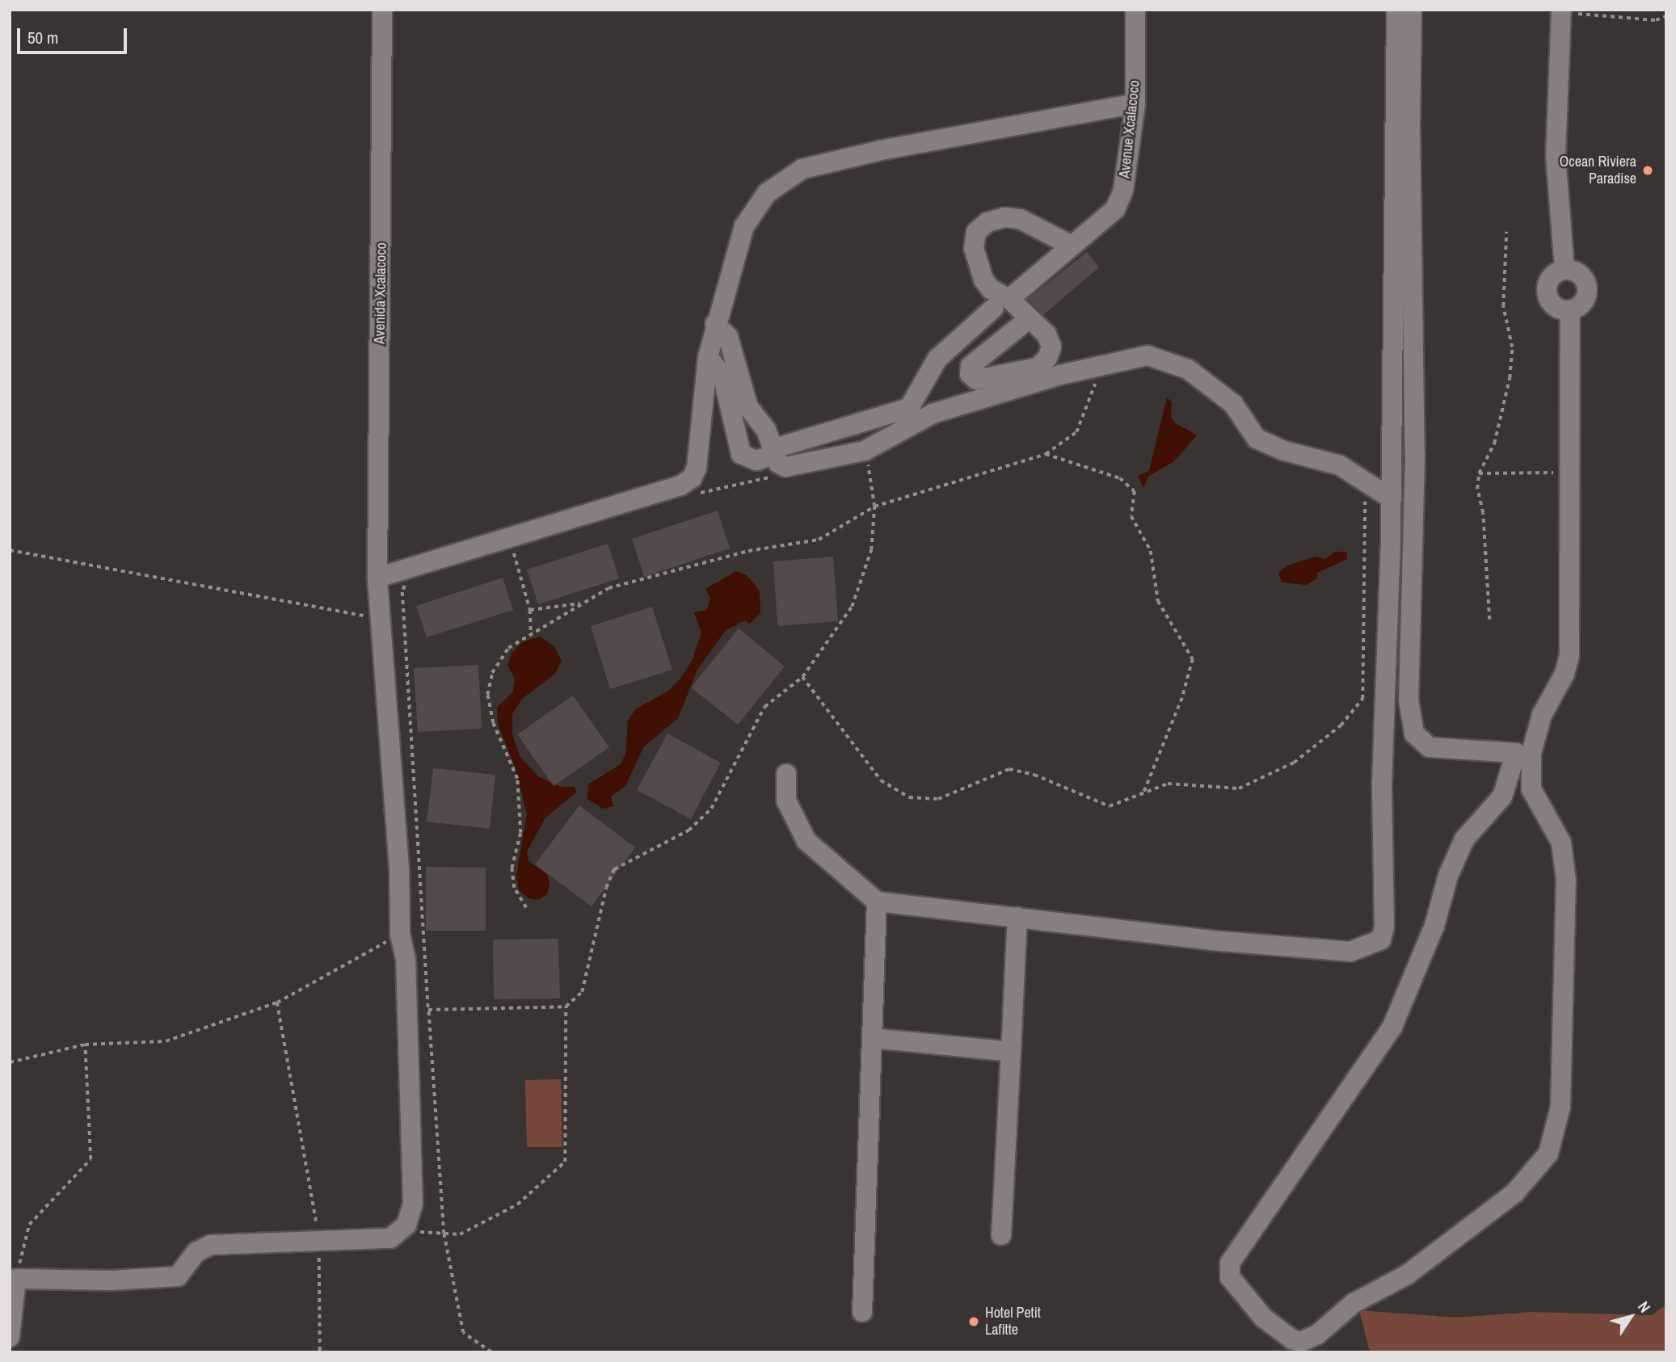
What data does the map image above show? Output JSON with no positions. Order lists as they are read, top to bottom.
{
  "streets": {
    "street": ["Avenue Xcalacoco", "Avenida Xcalacoco"]
  },
  "places": ["Ocean Riviera Paradise", "Hotel Petit Lafitte"],
  "scale_bar": "50 m",
  "north": "top right"
}
